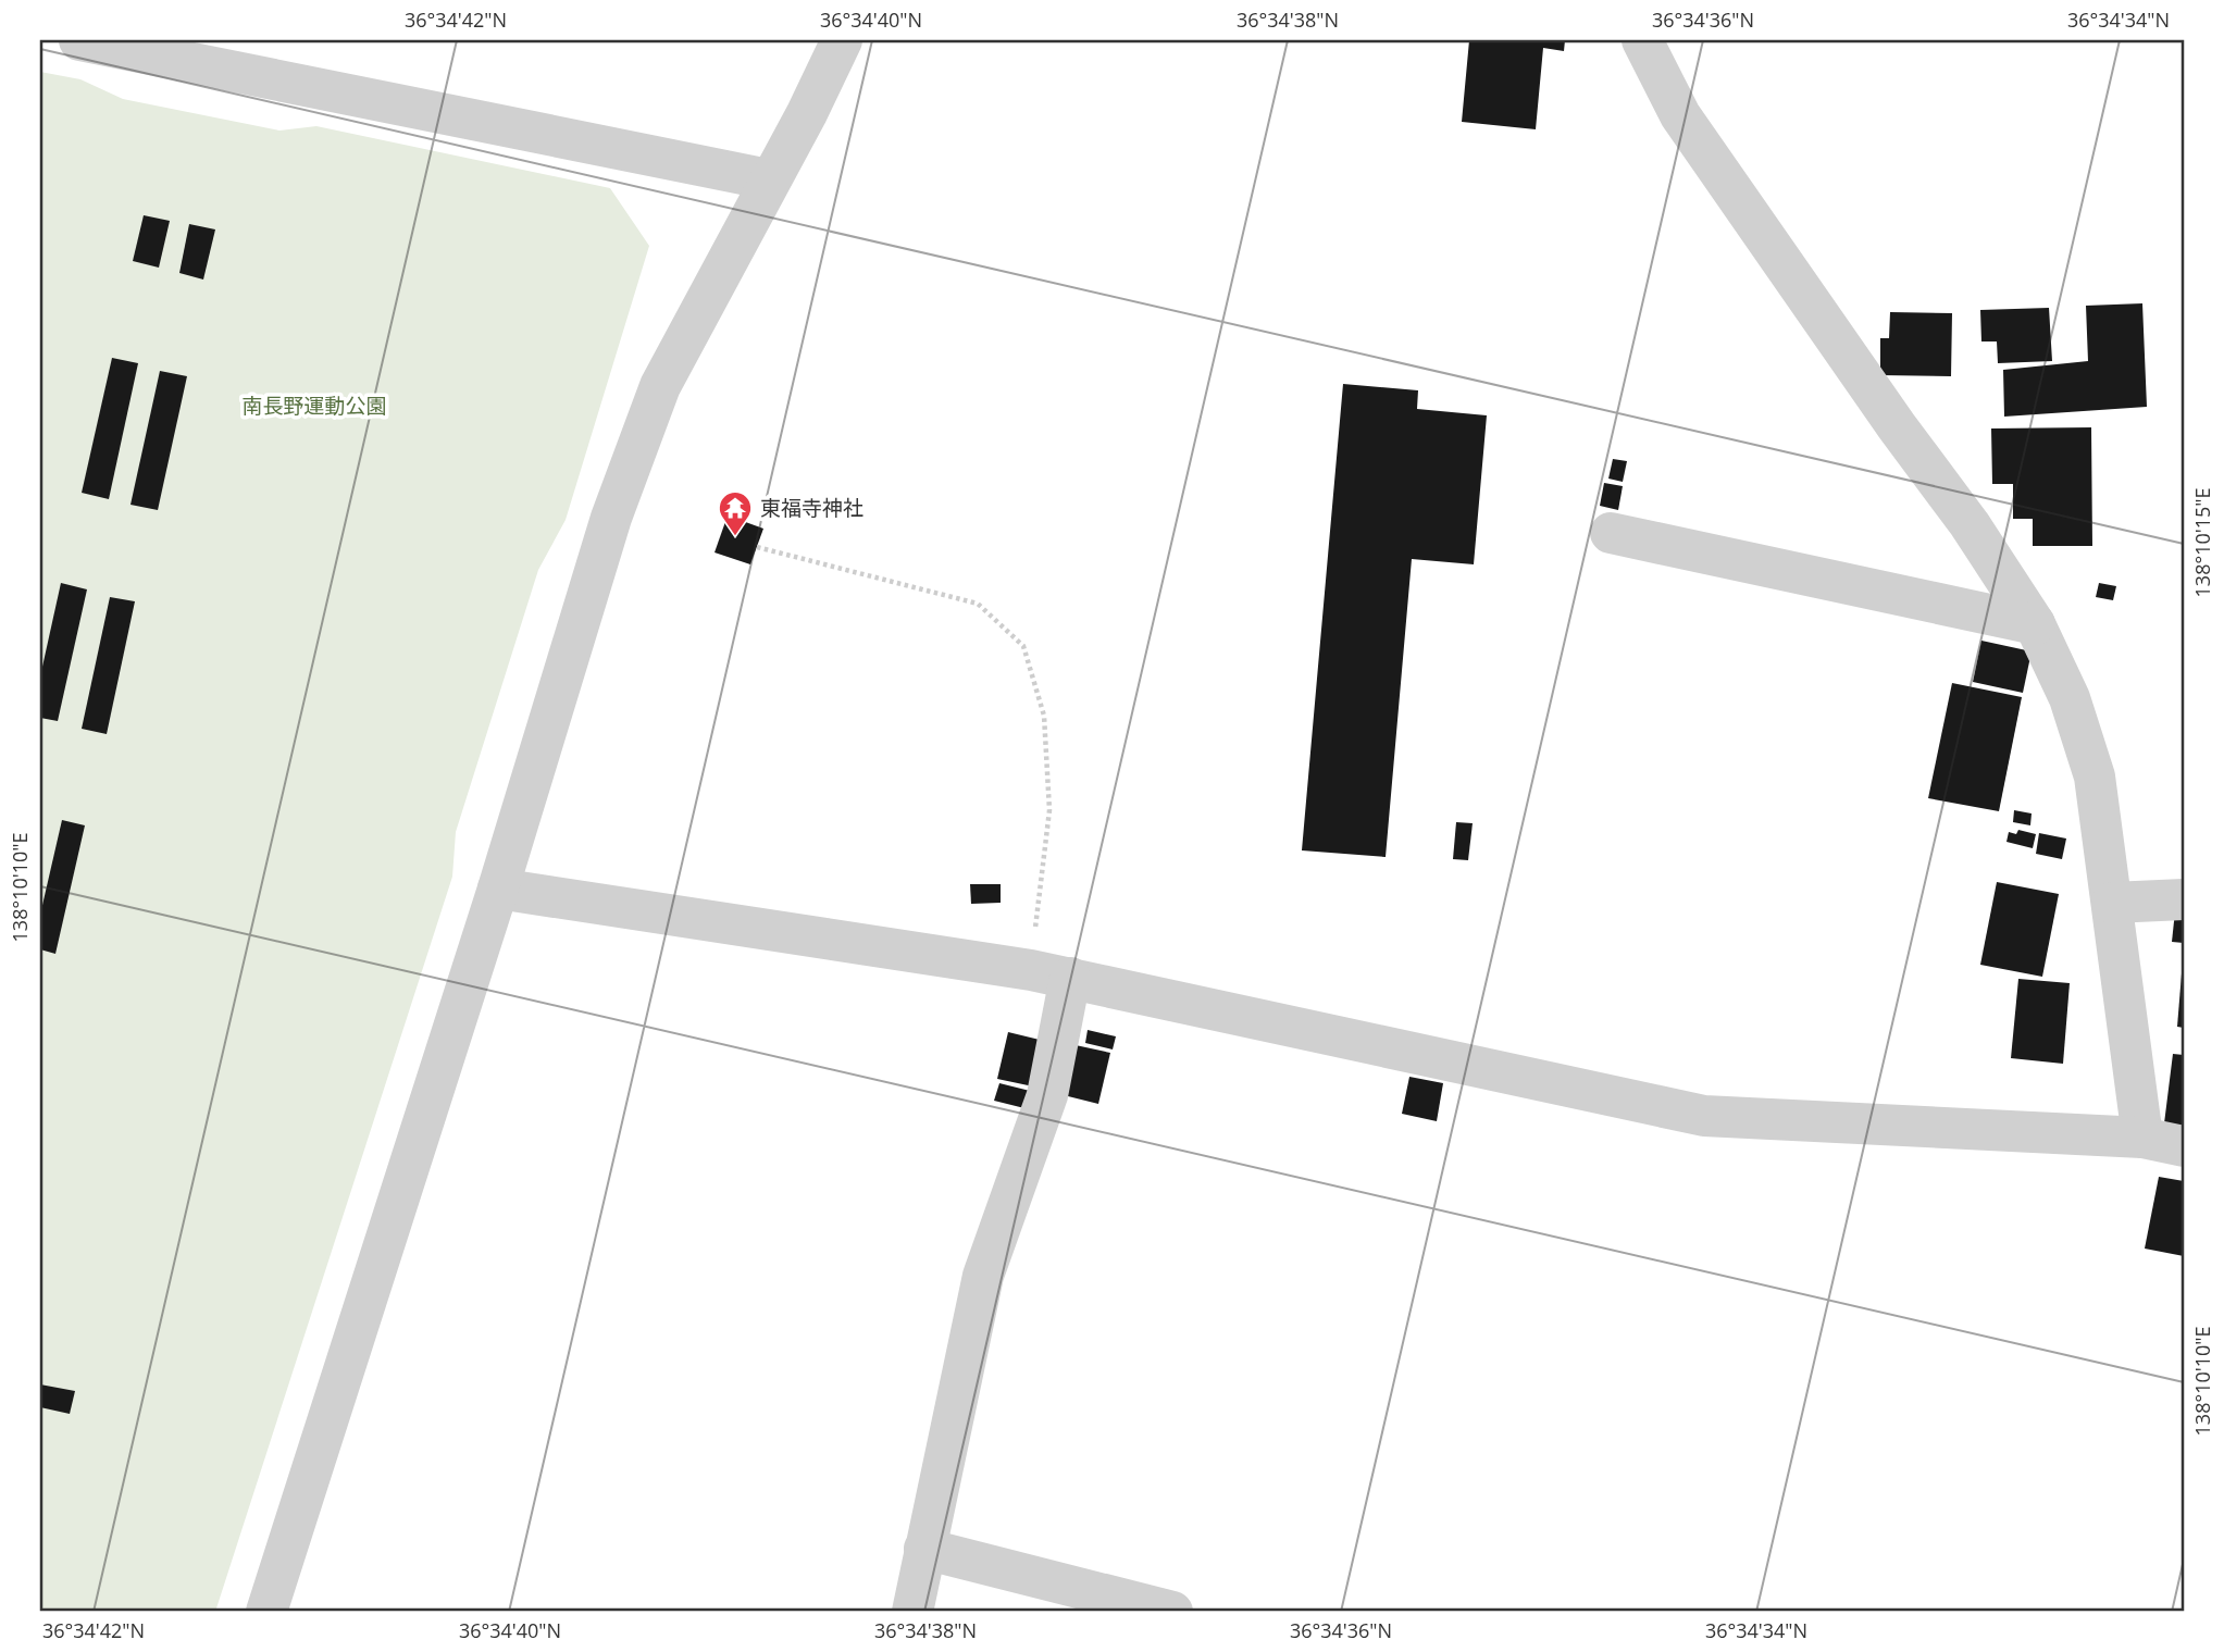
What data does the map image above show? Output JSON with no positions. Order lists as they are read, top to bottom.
{
  "parks": ["南長野運動公園"],
  "places": {
    "temple": ["東福寺神社"]
  },
  "coordinates": [
    "36°34'42\"N",
    "36°34'40\"N",
    "36°34'38\"N",
    "36°34'36\"N",
    "36°34'34\"N",
    "138°10'15\"E",
    "138°10'10\"E"
  ]
}
